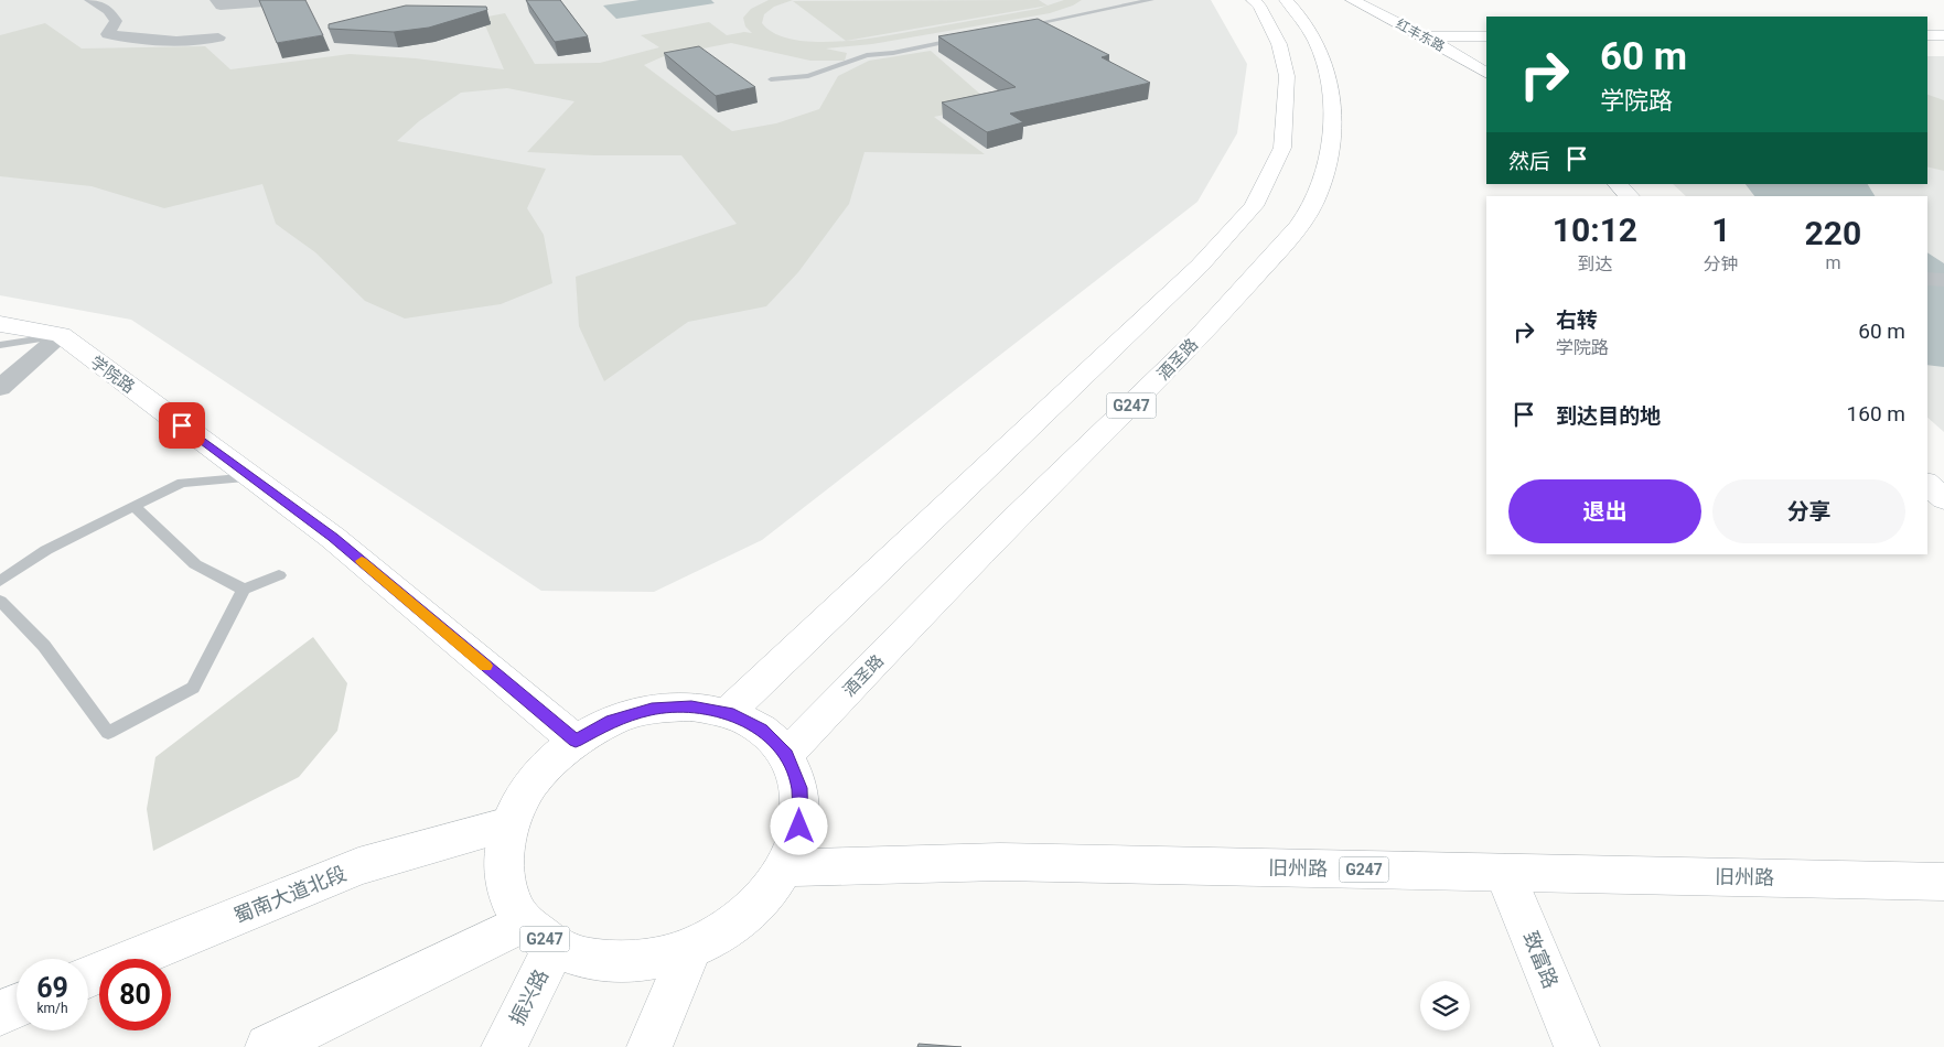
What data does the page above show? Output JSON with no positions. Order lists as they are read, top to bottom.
{
  "streets": {
    "main road": [
      "红丰东路",
      "酒圣路",
      "学院路",
      "G247",
      "旧州路",
      "蜀南大道北段",
      "致富路",
      "振兴路"
    ]
  },
  "crossings": [
    ["酒圣路", "G247"],
    ["学院路", "G247"],
    ["G247", "旧州路"],
    ["G247", "蜀南大道北段"],
    ["G247", "振兴路"],
    ["旧州路", "致富路"]
  ],
  "page": {
    "turn": ["60 m", "学院路"],
    "then": "然后",
    "eta": [
      "10:12",
      "到达",
      "1",
      "分钟",
      "220",
      "m"
    ],
    "list": [
      {
        "name": "右转",
        "note": "学院路",
        "value": "60 m"
      },
      {
        "name": "到达目的地",
        "value": "160 m"
      }
    ],
    "buttons": ["退出", "分享"],
    "speed": "69 km/h",
    "limit": "80"
  }
}
